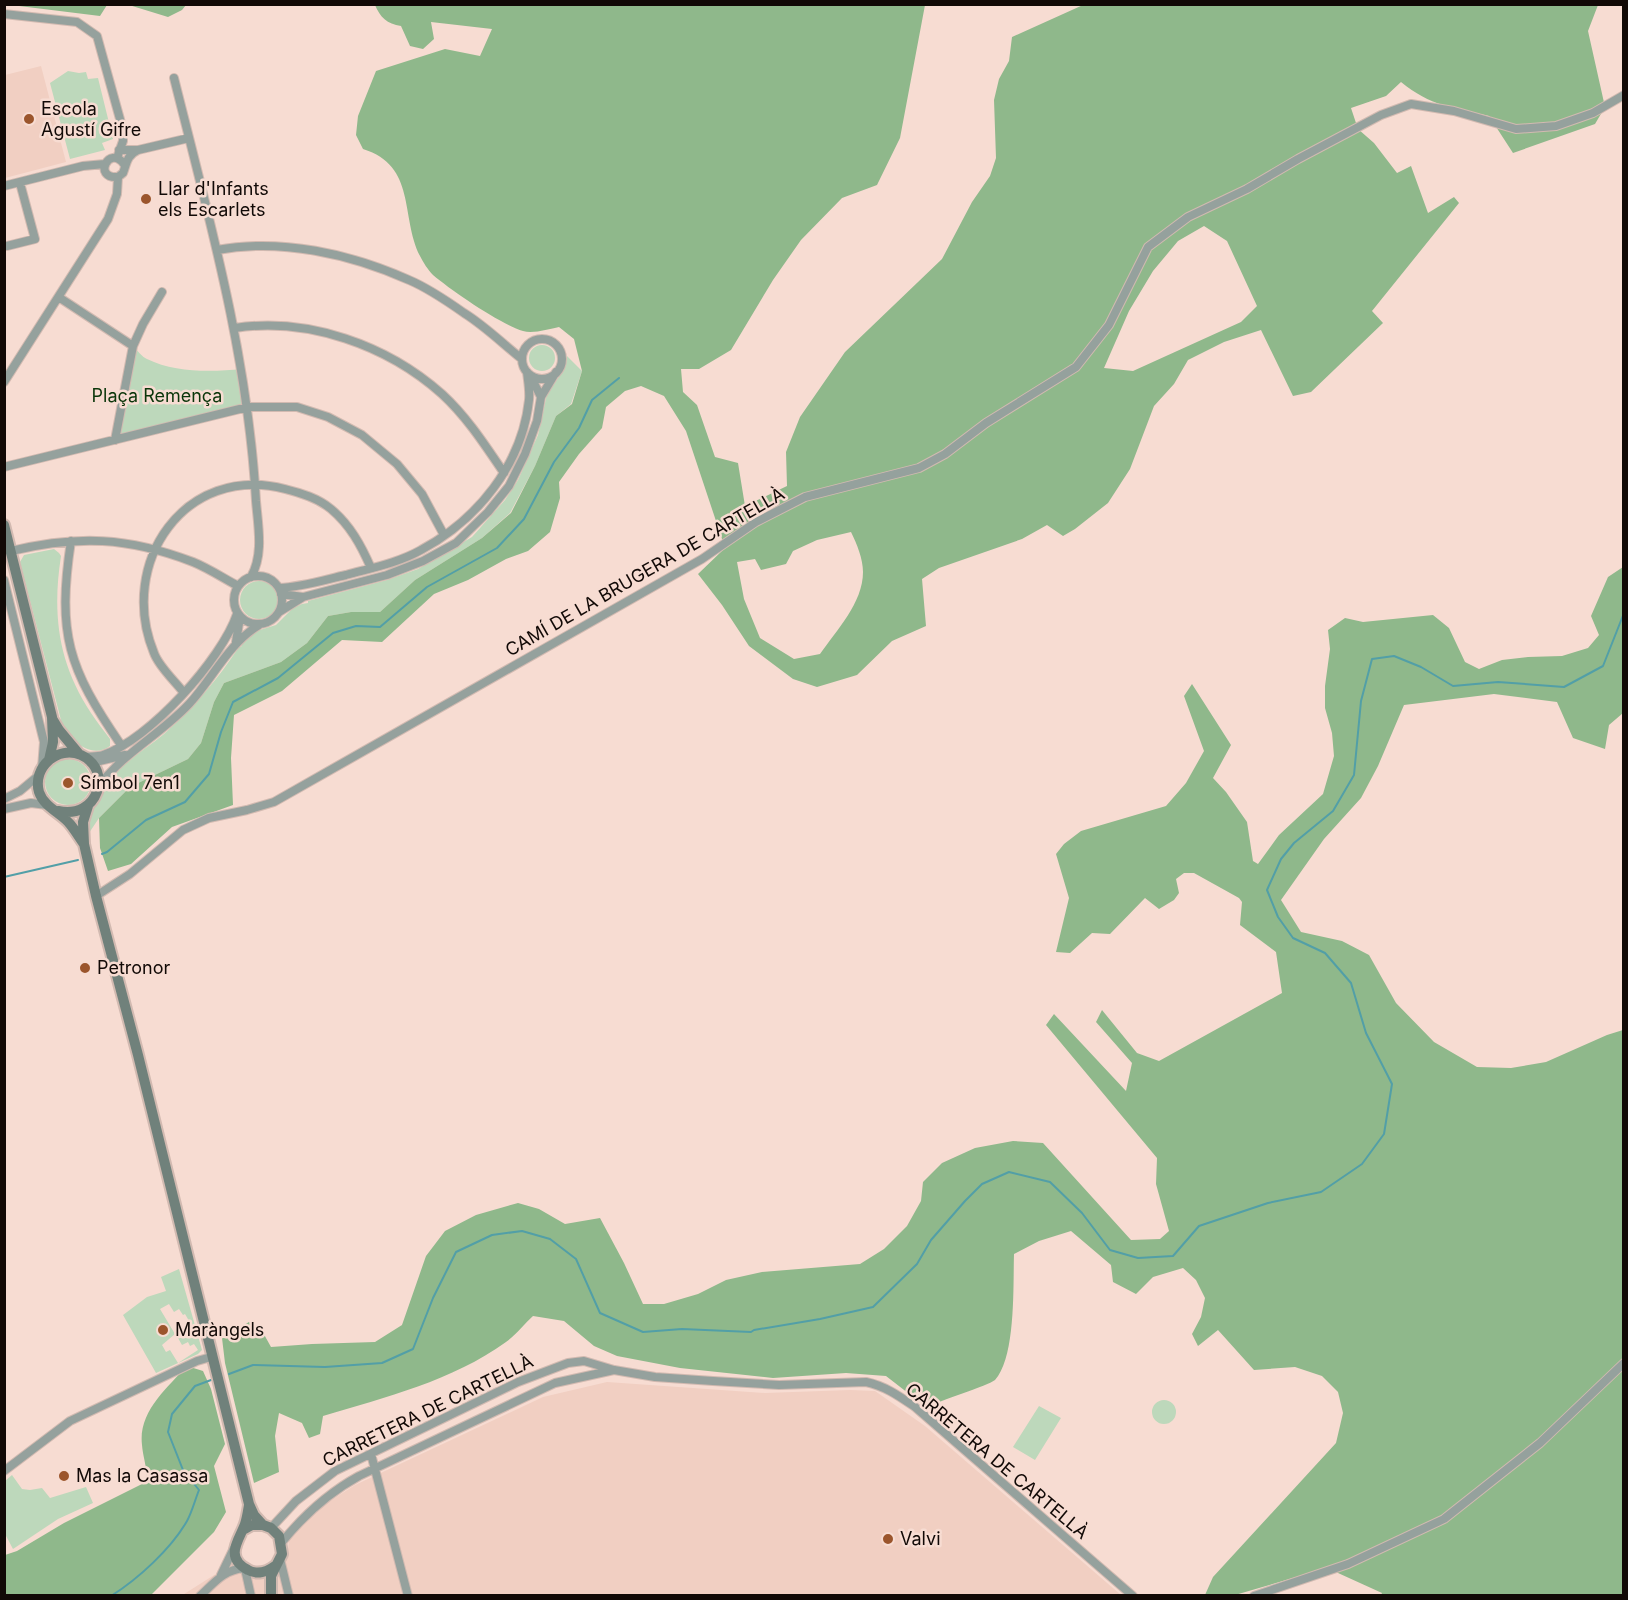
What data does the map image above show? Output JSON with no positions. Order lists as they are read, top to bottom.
{
  "streets": {
    "street": ["CAMÍ DE LA BRUGERA DE CARTELLÀ", "CARRETERA DE CARTELLÀ"]
  },
  "parks": ["Plaça Remença"],
  "places": [
    "Escola Agustí Gifre",
    "Llar d'Infants els Escarlets",
    "Símbol 7en1",
    "Petronor",
    "Maràngels",
    "Mas la Casassa",
    "Valvi"
  ]
}
